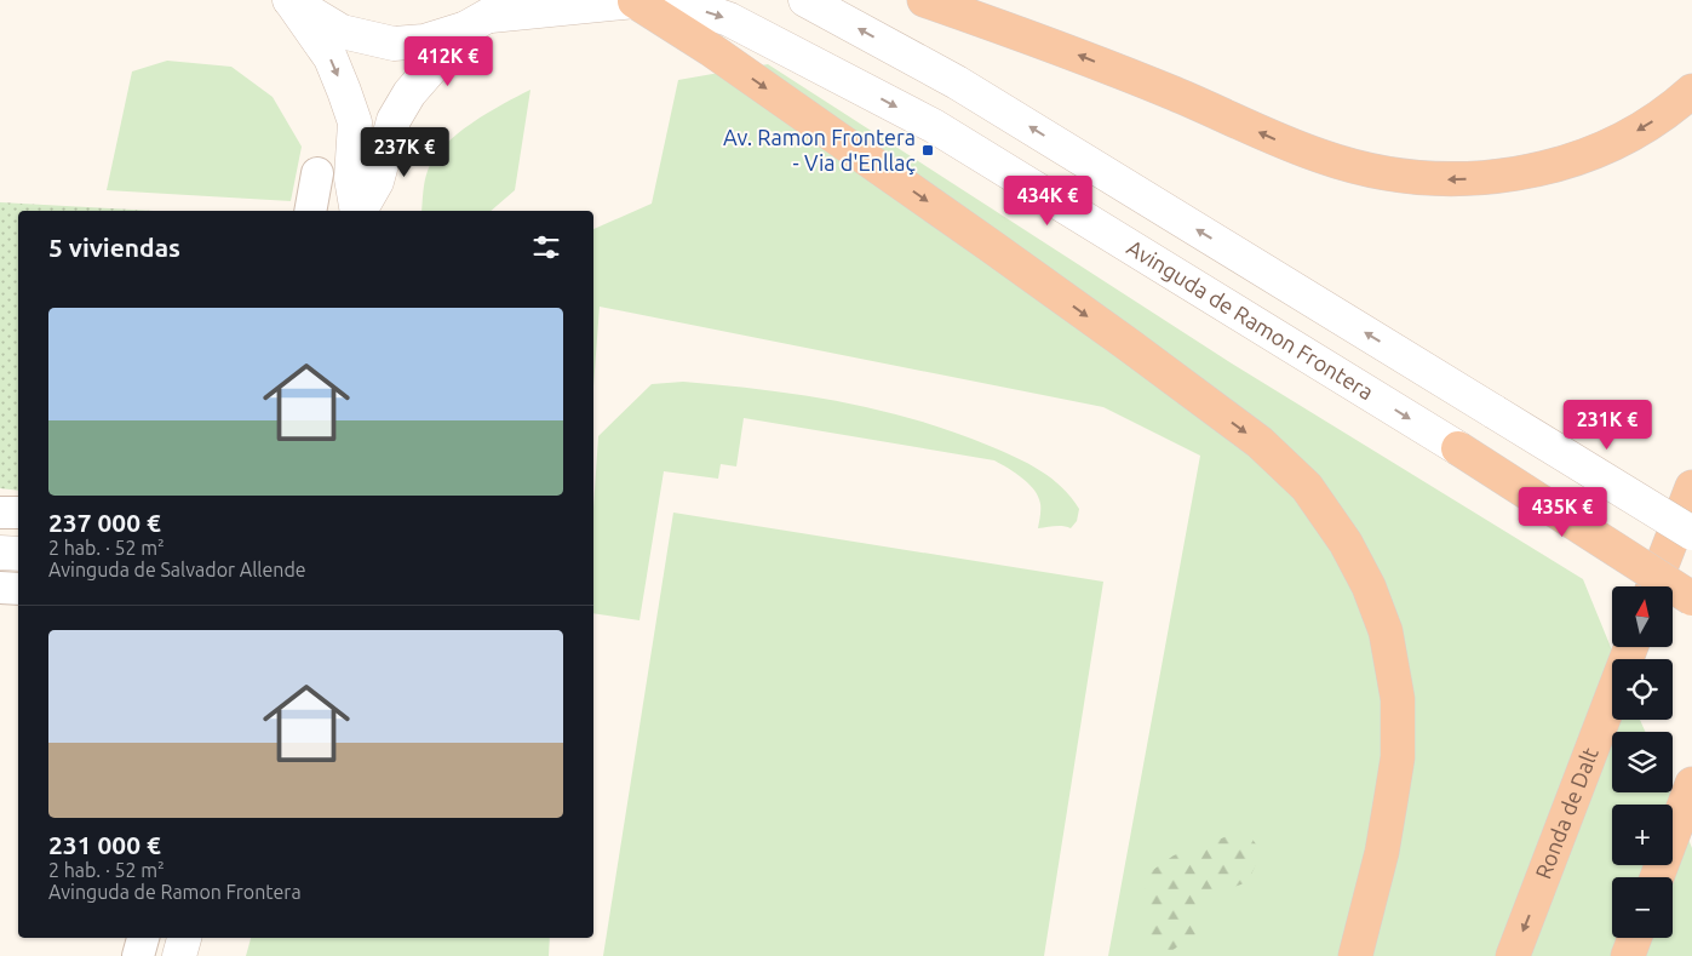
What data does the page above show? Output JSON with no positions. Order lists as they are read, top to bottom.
{
  "streets": {
    "highway": ["Ronda de Dalt"],
    "street": ["Avinguda de Ramon Frontera"]
  },
  "places": {
    "transit": ["Av. Ramon Frontera - Via d'Enllaç"]
  },
  "north": "top",
  "page": {
    "price": [
      "412K €",
      "237K €",
      "434K €",
      "231K €",
      "435K €"
    ],
    "heading": "5 viviendas",
    "list": [
      {
        "name": "237 000 €",
        "note": "2 hab. · 52 m² · Avinguda de Salvador Allende"
      },
      {
        "name": "231 000 €",
        "note": "2 hab. · 52 m² · Avinguda de Ramon Frontera"
      }
    ],
    "map_buttons": ["+", "−"]
  }
}
